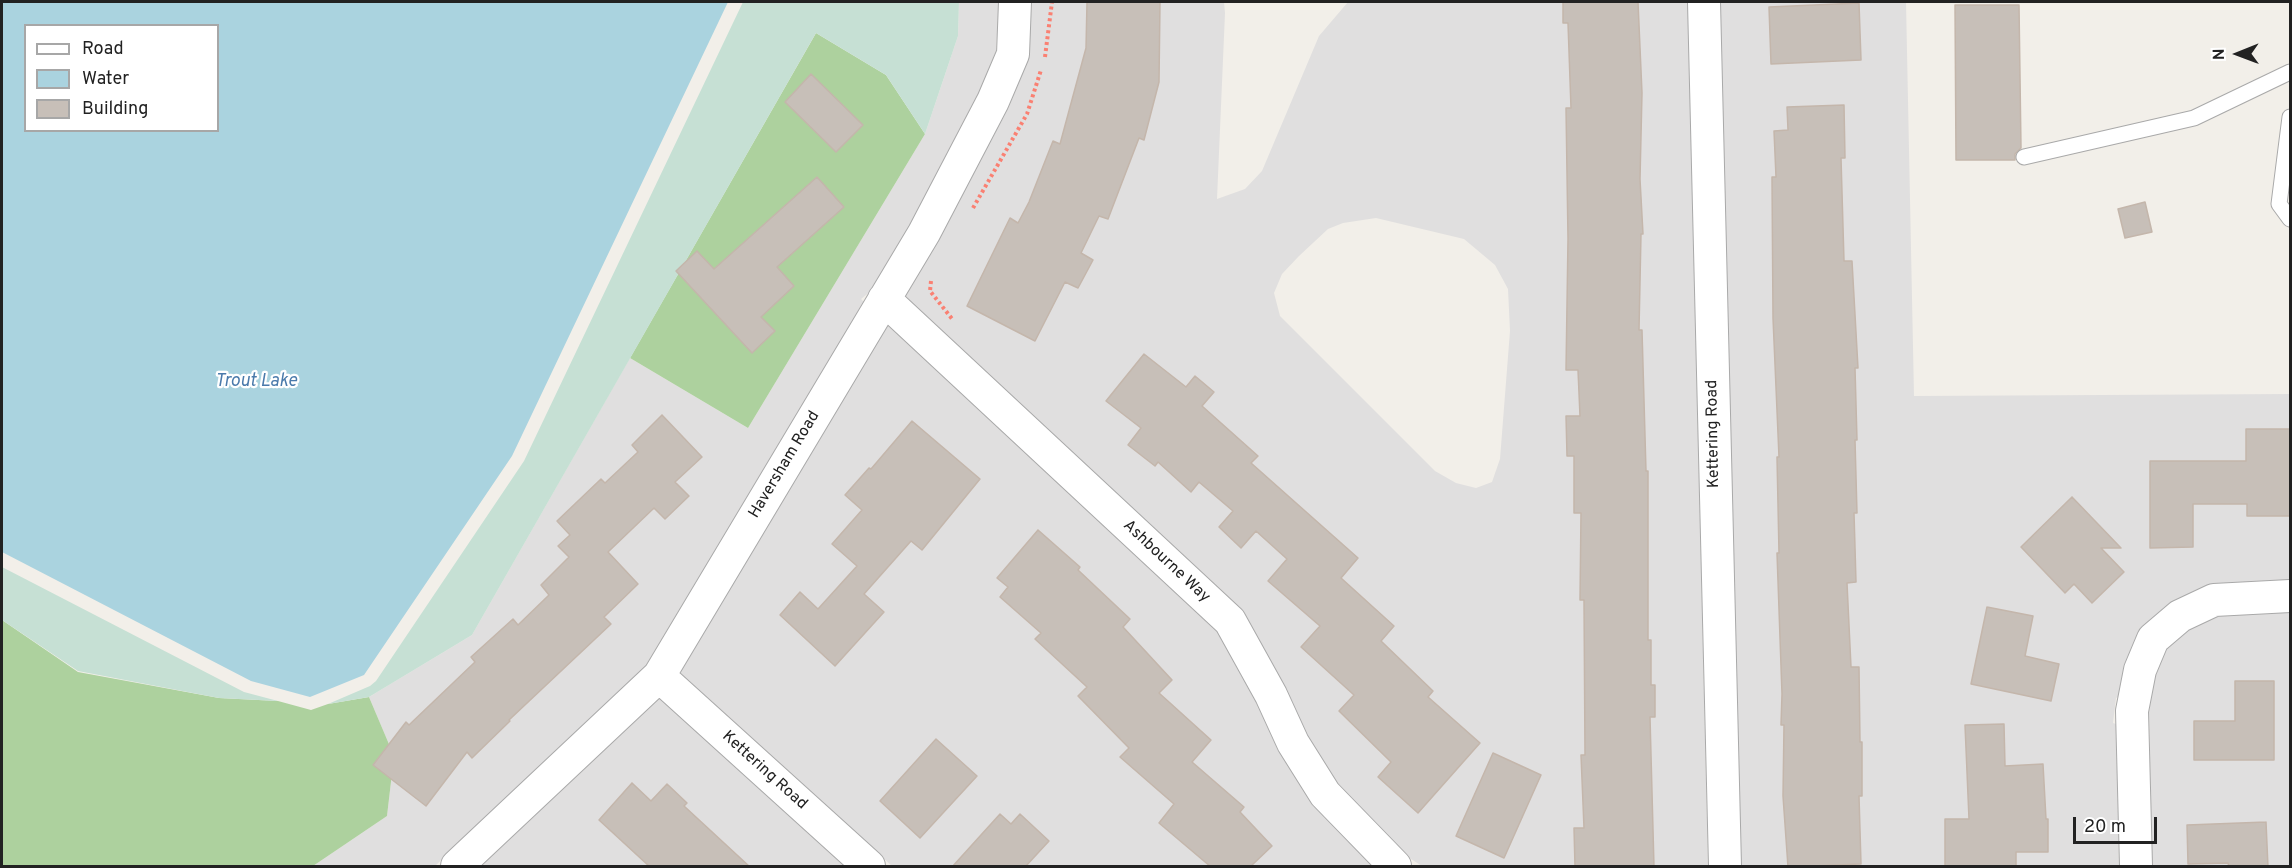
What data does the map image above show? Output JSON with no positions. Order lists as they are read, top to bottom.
{
  "streets": {
    "street": ["Kettering Road", "Haversham Road", "Ashbourne Way"]
  },
  "crossings": [
    ["Kettering Road", "Haversham Road"],
    ["Haversham Road", "Ashbourne Way"]
  ],
  "water": ["Trout Lake"],
  "legend": ["Road", "Water", "Building"],
  "scale_bar": "20 m",
  "north": "left"
}
